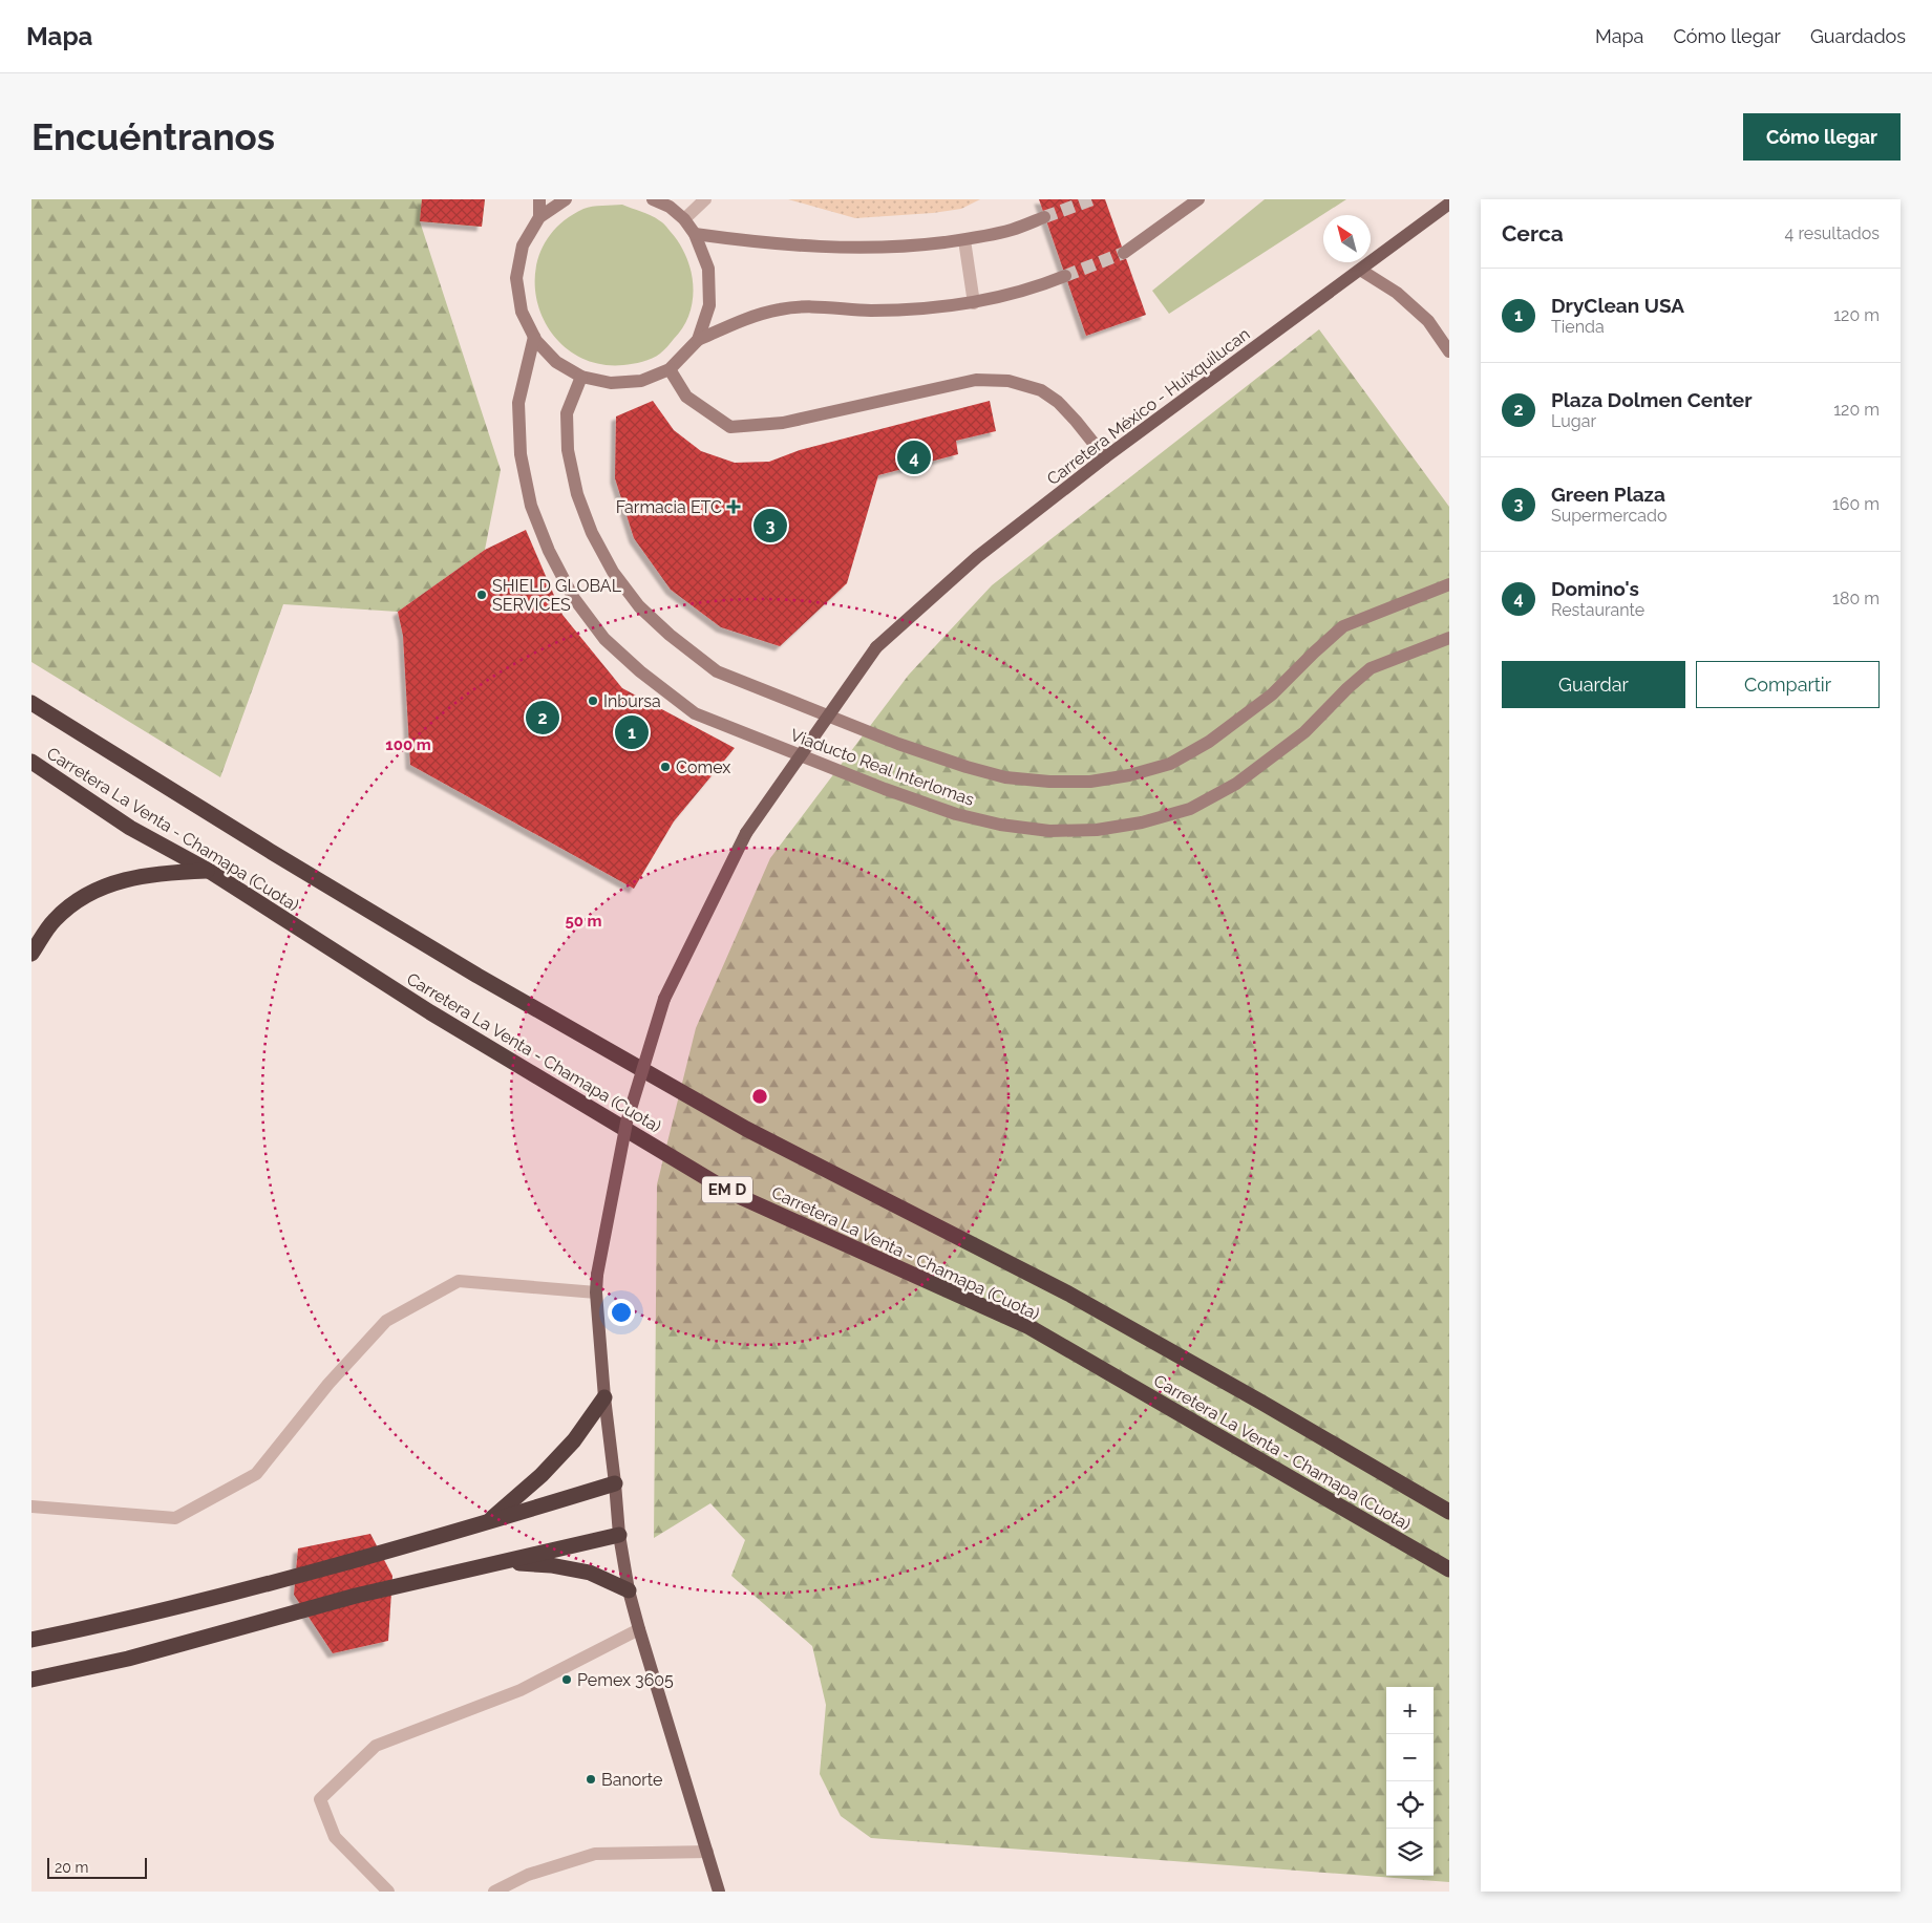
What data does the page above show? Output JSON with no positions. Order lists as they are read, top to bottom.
{
  "streets": {
    "highway": ["Carretera La Venta - Chamapa (Cuota)", "EM D"],
    "main road": ["Carretera México - Huixquilucan", "Viaducto Real Interlomas"]
  },
  "places": {
    "health": ["Farmacia ETC"],
    "other": [
      "SHIELD GLOBAL SERVICES",
      "Inbursa",
      "Comex",
      "Pemex 3605",
      "Banorte"
    ]
  },
  "scale_bar": "20 m",
  "north": "top left",
  "page": {
    "header": "Mapa",
    "nav": ["Mapa", "Cómo llegar", "Guardados"],
    "buttons": [
      "Cómo llegar",
      ["Guardar", "Compartir"]
    ],
    "title": "Encuéntranos",
    "heading": ["Cerca", "4 resultados"],
    "list": [
      {
        "mark": "1",
        "name": "DryClean USA",
        "note": "Tienda",
        "value": "120 m"
      },
      {
        "mark": "2",
        "name": "Plaza Dolmen Center",
        "note": "Lugar",
        "value": "120 m"
      },
      {
        "mark": "3",
        "name": "Green Plaza",
        "note": "Supermercado",
        "value": "160 m"
      },
      {
        "mark": "4",
        "name": "Domino's",
        "note": "Restaurante",
        "value": "180 m"
      }
    ],
    "pins": [
      "4",
      "3",
      "2",
      "1"
    ],
    "map_buttons": ["+", "−"],
    "scale": "20 m"
  },
  "rings": ["100 m", "50 m"]
}
